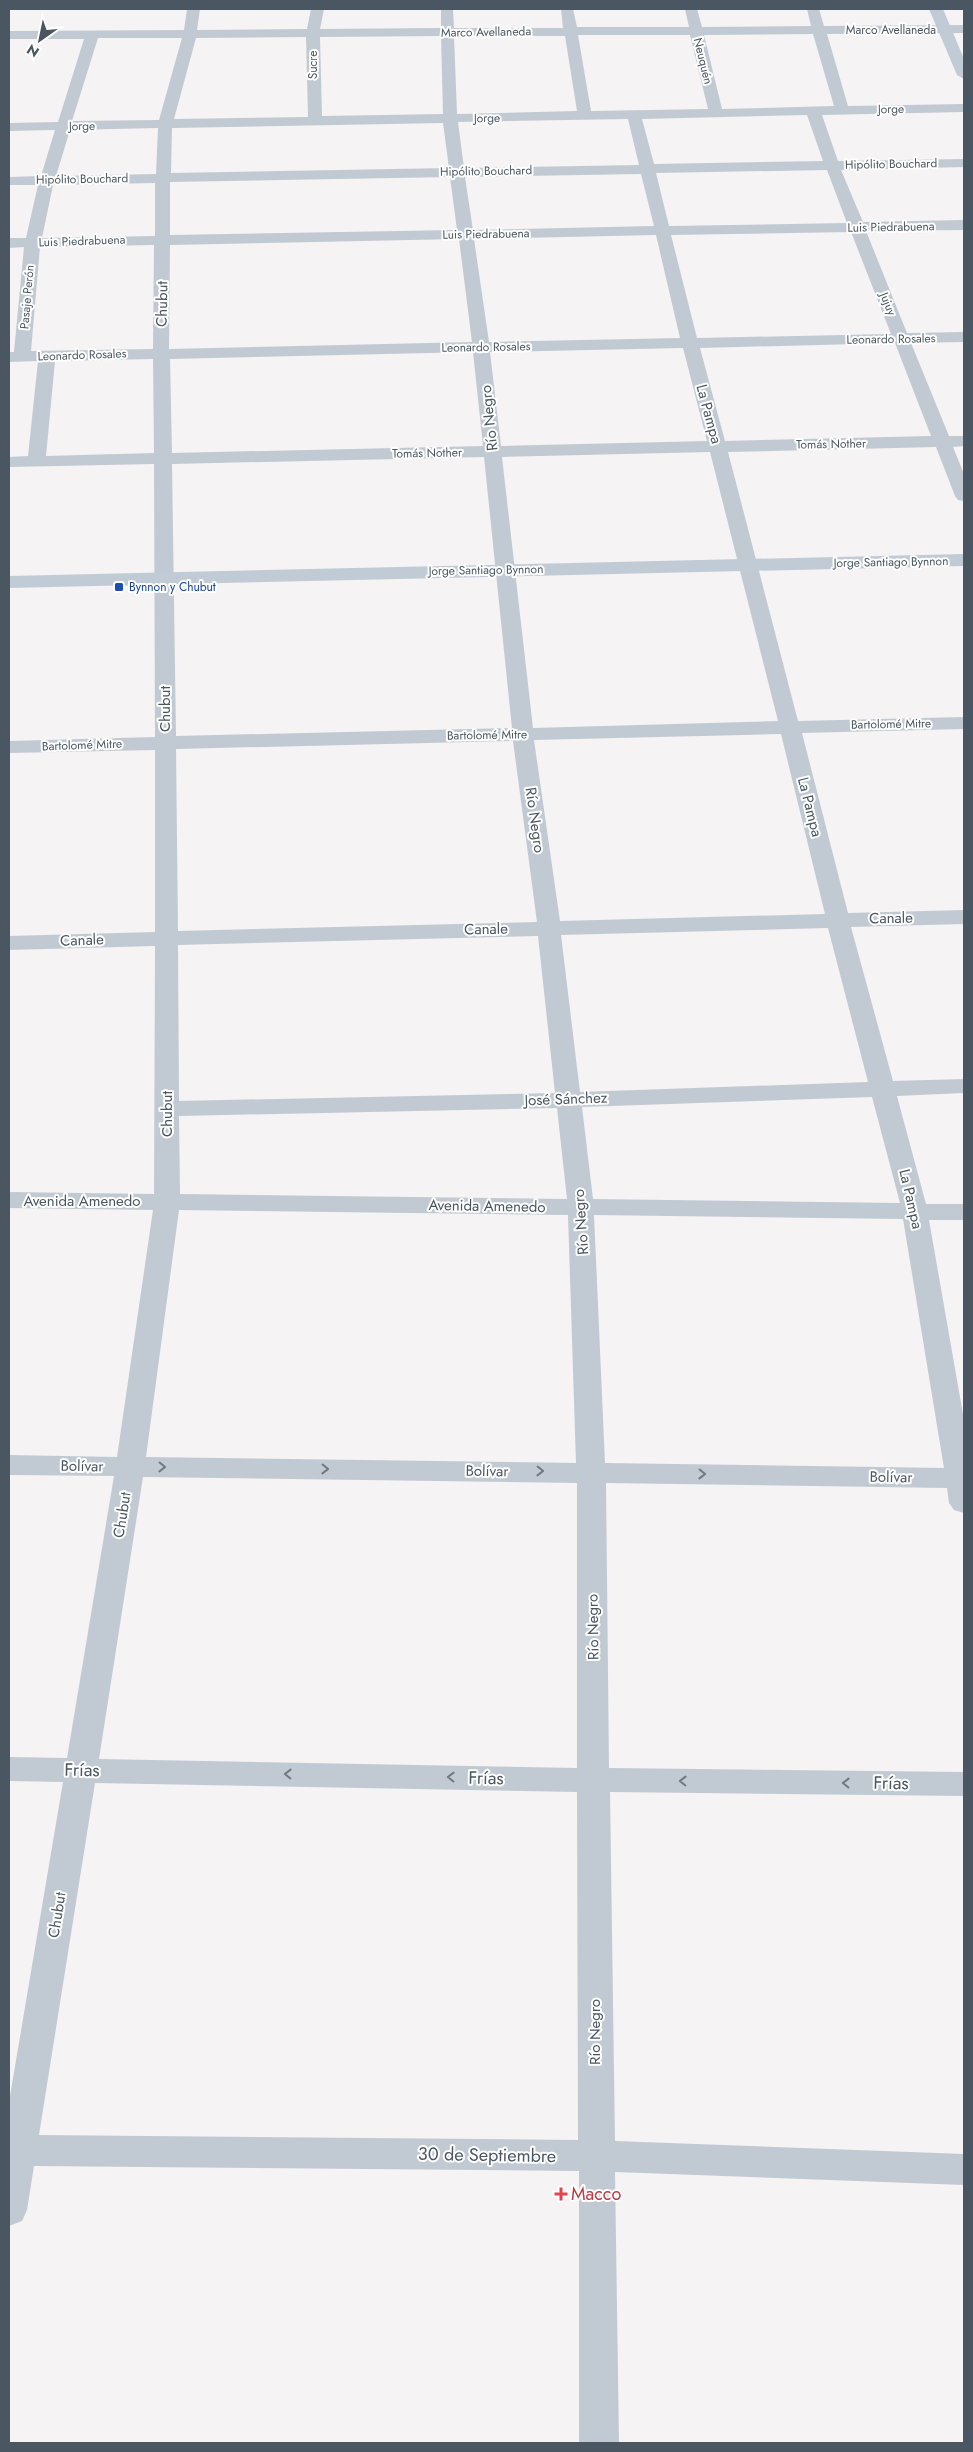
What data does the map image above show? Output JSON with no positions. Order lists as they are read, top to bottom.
{
  "streets": {
    "street": [
      "Marco Avellaneda",
      "Neuquén",
      "Sucre",
      "Jorge",
      "Hipólito Bouchard",
      "Luis Piedrabuena",
      "Pasaje Perón",
      "Chubut",
      "Jujuy",
      "Leonardo Rosales",
      "La Pampa",
      "Río Negro",
      "Tomás Nother",
      "Jorge Santiago Bynnon",
      "Bartolomé Mitre",
      "Canale",
      "José Sánchez",
      "Avenida Amenedo",
      "Bolívar",
      "Frías",
      "30 de Septiembre"
    ]
  },
  "crossings": [
    ["Marco Avellaneda", "Neuquén"],
    ["Marco Avellaneda", "Sucre"],
    ["Marco Avellaneda", "Pasaje Perón"],
    ["Marco Avellaneda", "Chubut"],
    ["Marco Avellaneda", "Río Negro"],
    ["Neuquén", "Jorge"],
    ["Sucre", "Jorge"],
    ["Jorge", "Pasaje Perón"],
    ["Jorge", "Chubut"],
    ["Jorge", "Jujuy"],
    ["Jorge", "La Pampa"],
    ["Jorge", "Río Negro"],
    ["Hipólito Bouchard", "Pasaje Perón"],
    ["Hipólito Bouchard", "Chubut"],
    ["Hipólito Bouchard", "Jujuy"],
    ["Hipólito Bouchard", "La Pampa"],
    ["Hipólito Bouchard", "Río Negro"],
    ["Luis Piedrabuena", "Pasaje Perón"],
    ["Luis Piedrabuena", "Chubut"],
    ["Luis Piedrabuena", "Jujuy"],
    ["Luis Piedrabuena", "La Pampa"],
    ["Luis Piedrabuena", "Río Negro"],
    ["Pasaje Perón", "Leonardo Rosales"],
    ["Chubut", "Leonardo Rosales"],
    ["Chubut", "Tomás Nother"],
    ["Chubut", "Jorge Santiago Bynnon"],
    ["Chubut", "Bartolomé Mitre"],
    ["Chubut", "Canale"],
    ["Chubut", "José Sánchez"],
    ["Chubut", "Avenida Amenedo"],
    ["Chubut", "Bolívar"],
    ["Chubut", "Frías"],
    ["Chubut", "30 de Septiembre"],
    ["Jujuy", "Leonardo Rosales"],
    ["Jujuy", "Tomás Nother"],
    ["Leonardo Rosales", "La Pampa"],
    ["Leonardo Rosales", "Río Negro"],
    ["La Pampa", "Tomás Nother"],
    ["La Pampa", "Jorge Santiago Bynnon"],
    ["La Pampa", "Bartolomé Mitre"],
    ["La Pampa", "Canale"],
    ["La Pampa", "José Sánchez"],
    ["La Pampa", "Avenida Amenedo"],
    ["La Pampa", "Bolívar"],
    ["Río Negro", "Tomás Nother"],
    ["Río Negro", "Jorge Santiago Bynnon"],
    ["Río Negro", "Bartolomé Mitre"],
    ["Río Negro", "Canale"],
    ["Río Negro", "José Sánchez"],
    ["Río Negro", "Avenida Amenedo"],
    ["Río Negro", "Bolívar"],
    ["Río Negro", "Frías"],
    ["Río Negro", "30 de Septiembre"]
  ],
  "one_way": ["Bolívar", "Frías"],
  "places": {
    "transit": ["Bynnon y Chubut"],
    "health": ["Macco"]
  },
  "north": "bottom left"
}
